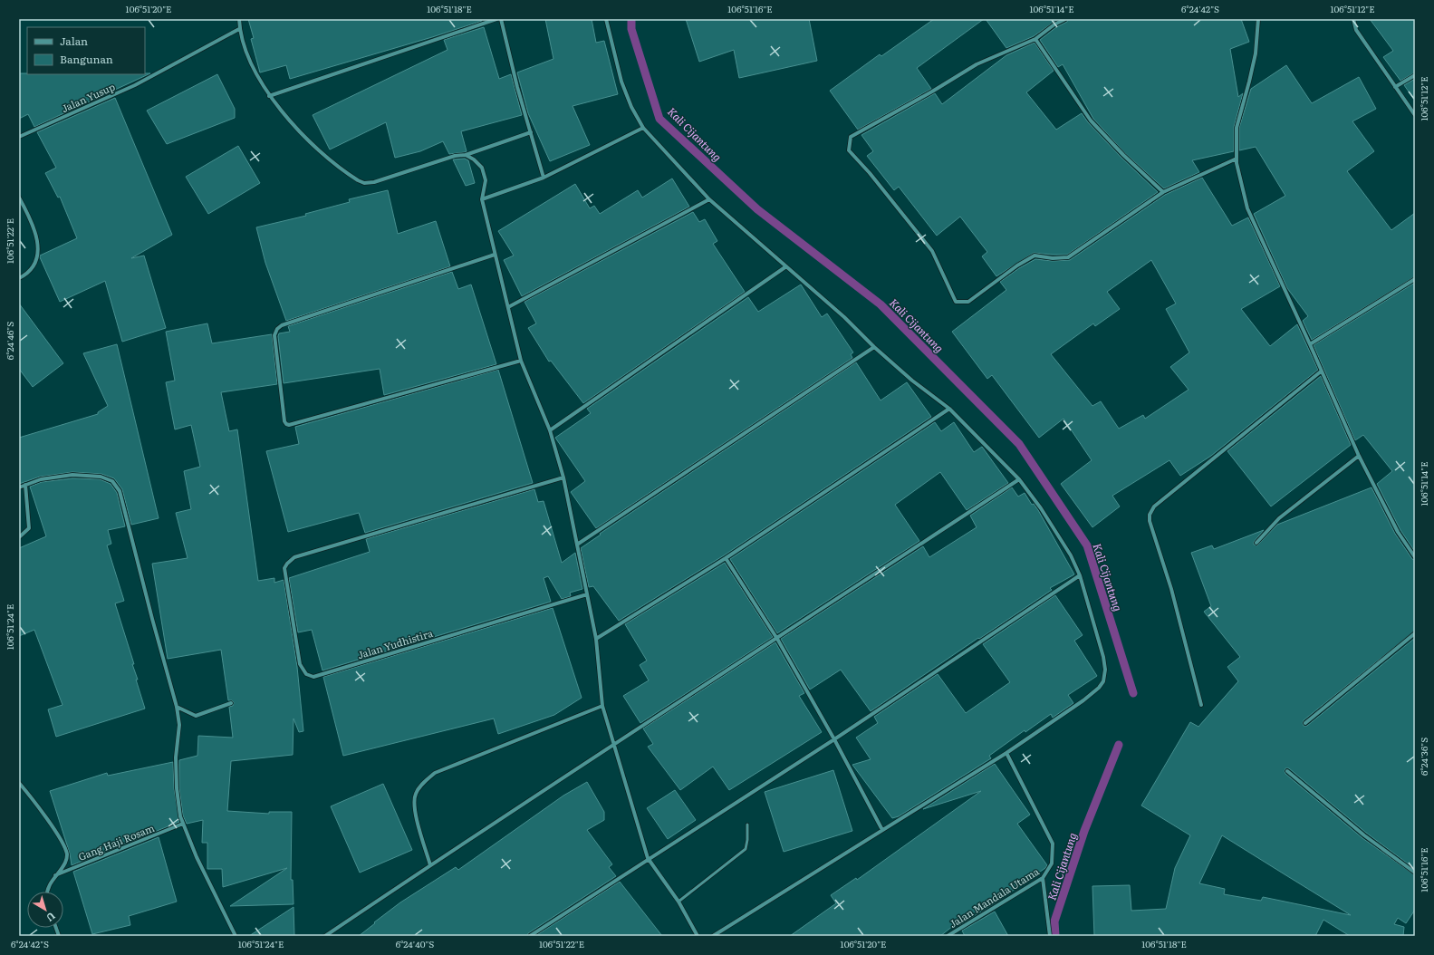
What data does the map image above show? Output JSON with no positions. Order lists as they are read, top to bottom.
{
  "streets": {
    "street": [
      "Jalan Yusup",
      "Jalan Yudhistira",
      "Gang Haji Rosam",
      "Jalan Mandala Utama"
    ]
  },
  "water": ["Kali Cijantung"],
  "legend": ["Jalan", "Bangunan"],
  "north": "bottom right",
  "coordinates": [
    "106°51'20\"E",
    "106°51'18\"E",
    "106°51'16\"E",
    "106°51'14\"E",
    "6°24'42\"S",
    "106°51'12\"E",
    "106°51'22\"E",
    "6°24'46\"S",
    "106°51'24\"E",
    "6°24'36\"S",
    "6°24'40\"S"
  ]
}
